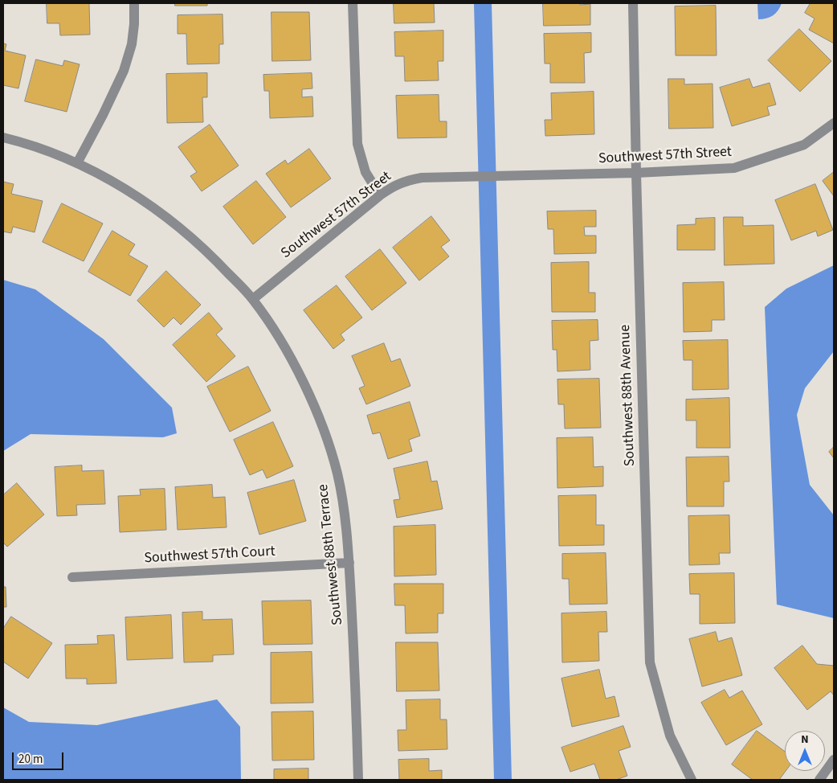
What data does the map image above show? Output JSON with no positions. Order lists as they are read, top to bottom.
{
  "streets": {
    "street": [
      "Southwest 57th Street",
      "Southwest 88th Avenue",
      "Southwest 88th Terrace",
      "Southwest 57th Court"
    ]
  },
  "crossings": [
    ["Southwest 57th Street", "Southwest 88th Avenue"],
    ["Southwest 57th Street", "Southwest 88th Terrace"],
    ["Southwest 88th Terrace", "Southwest 57th Court"]
  ],
  "scale_bar": "20 m",
  "north": "top"
}
